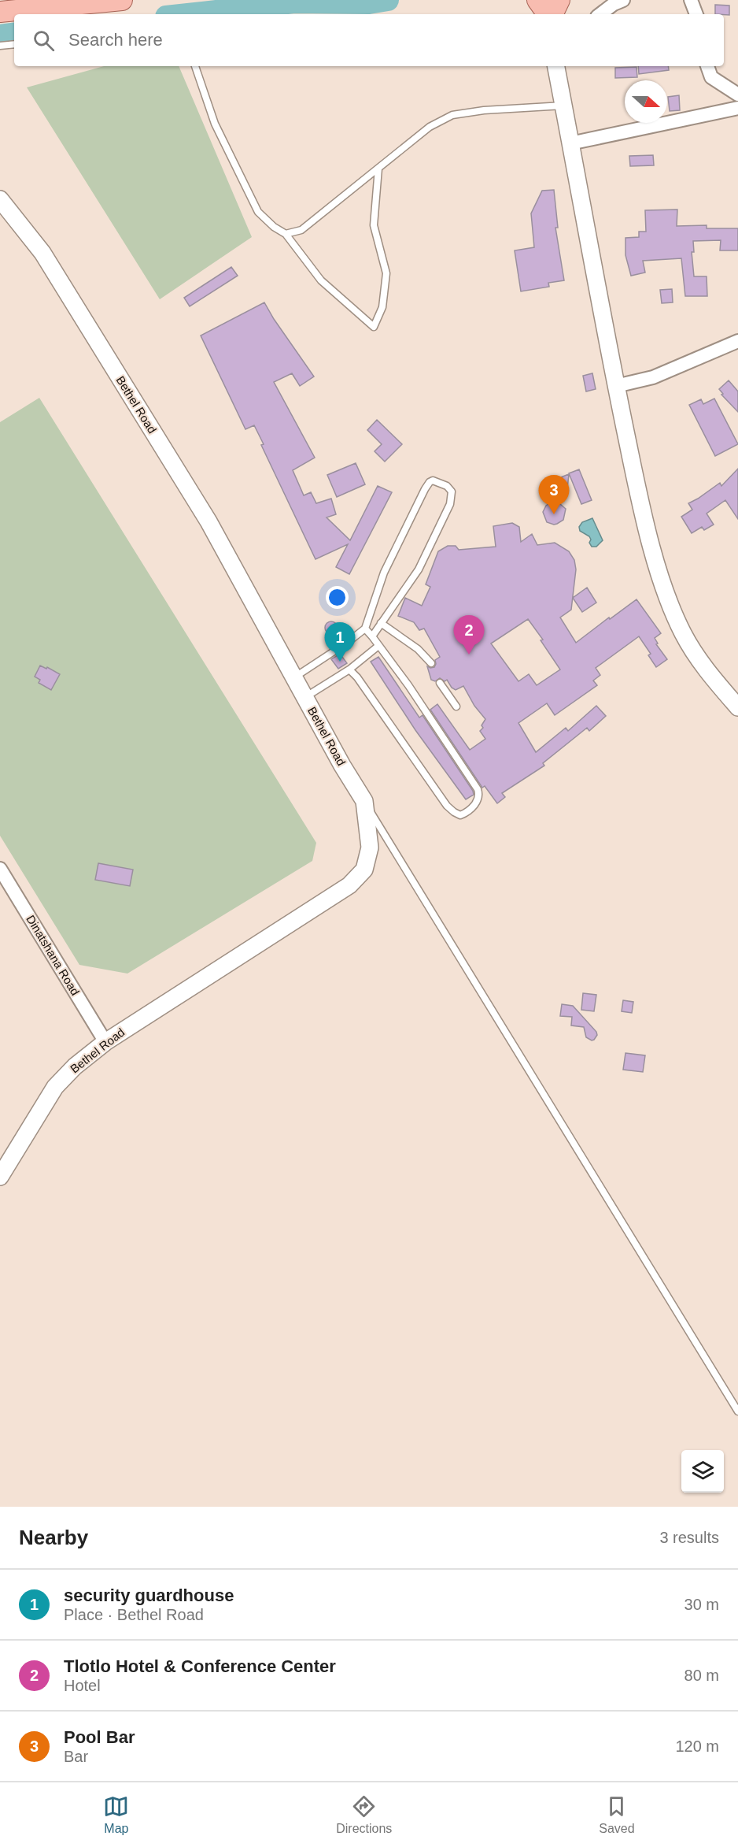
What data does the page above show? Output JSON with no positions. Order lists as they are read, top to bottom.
{
  "streets": {
    "street": ["Bethel Road", "Dinatshana Road"]
  },
  "crossings": [
    ["Bethel Road", "Dinatshana Road"]
  ],
  "north": "right",
  "page": {
    "search": "Search here",
    "pins": ["3", "2", "1"],
    "heading": ["Nearby", "3 results"],
    "list": [
      {
        "mark": "1",
        "name": "security guardhouse",
        "note": "Place · Bethel Road",
        "value": "30 m"
      },
      {
        "mark": "2",
        "name": "Tlotlo Hotel & Conference Center",
        "note": "Hotel",
        "value": "80 m"
      },
      {
        "mark": "3",
        "name": "Pool Bar",
        "note": "Bar",
        "value": "120 m"
      }
    ],
    "nav": ["Map", "Directions", "Saved"]
  }
}
